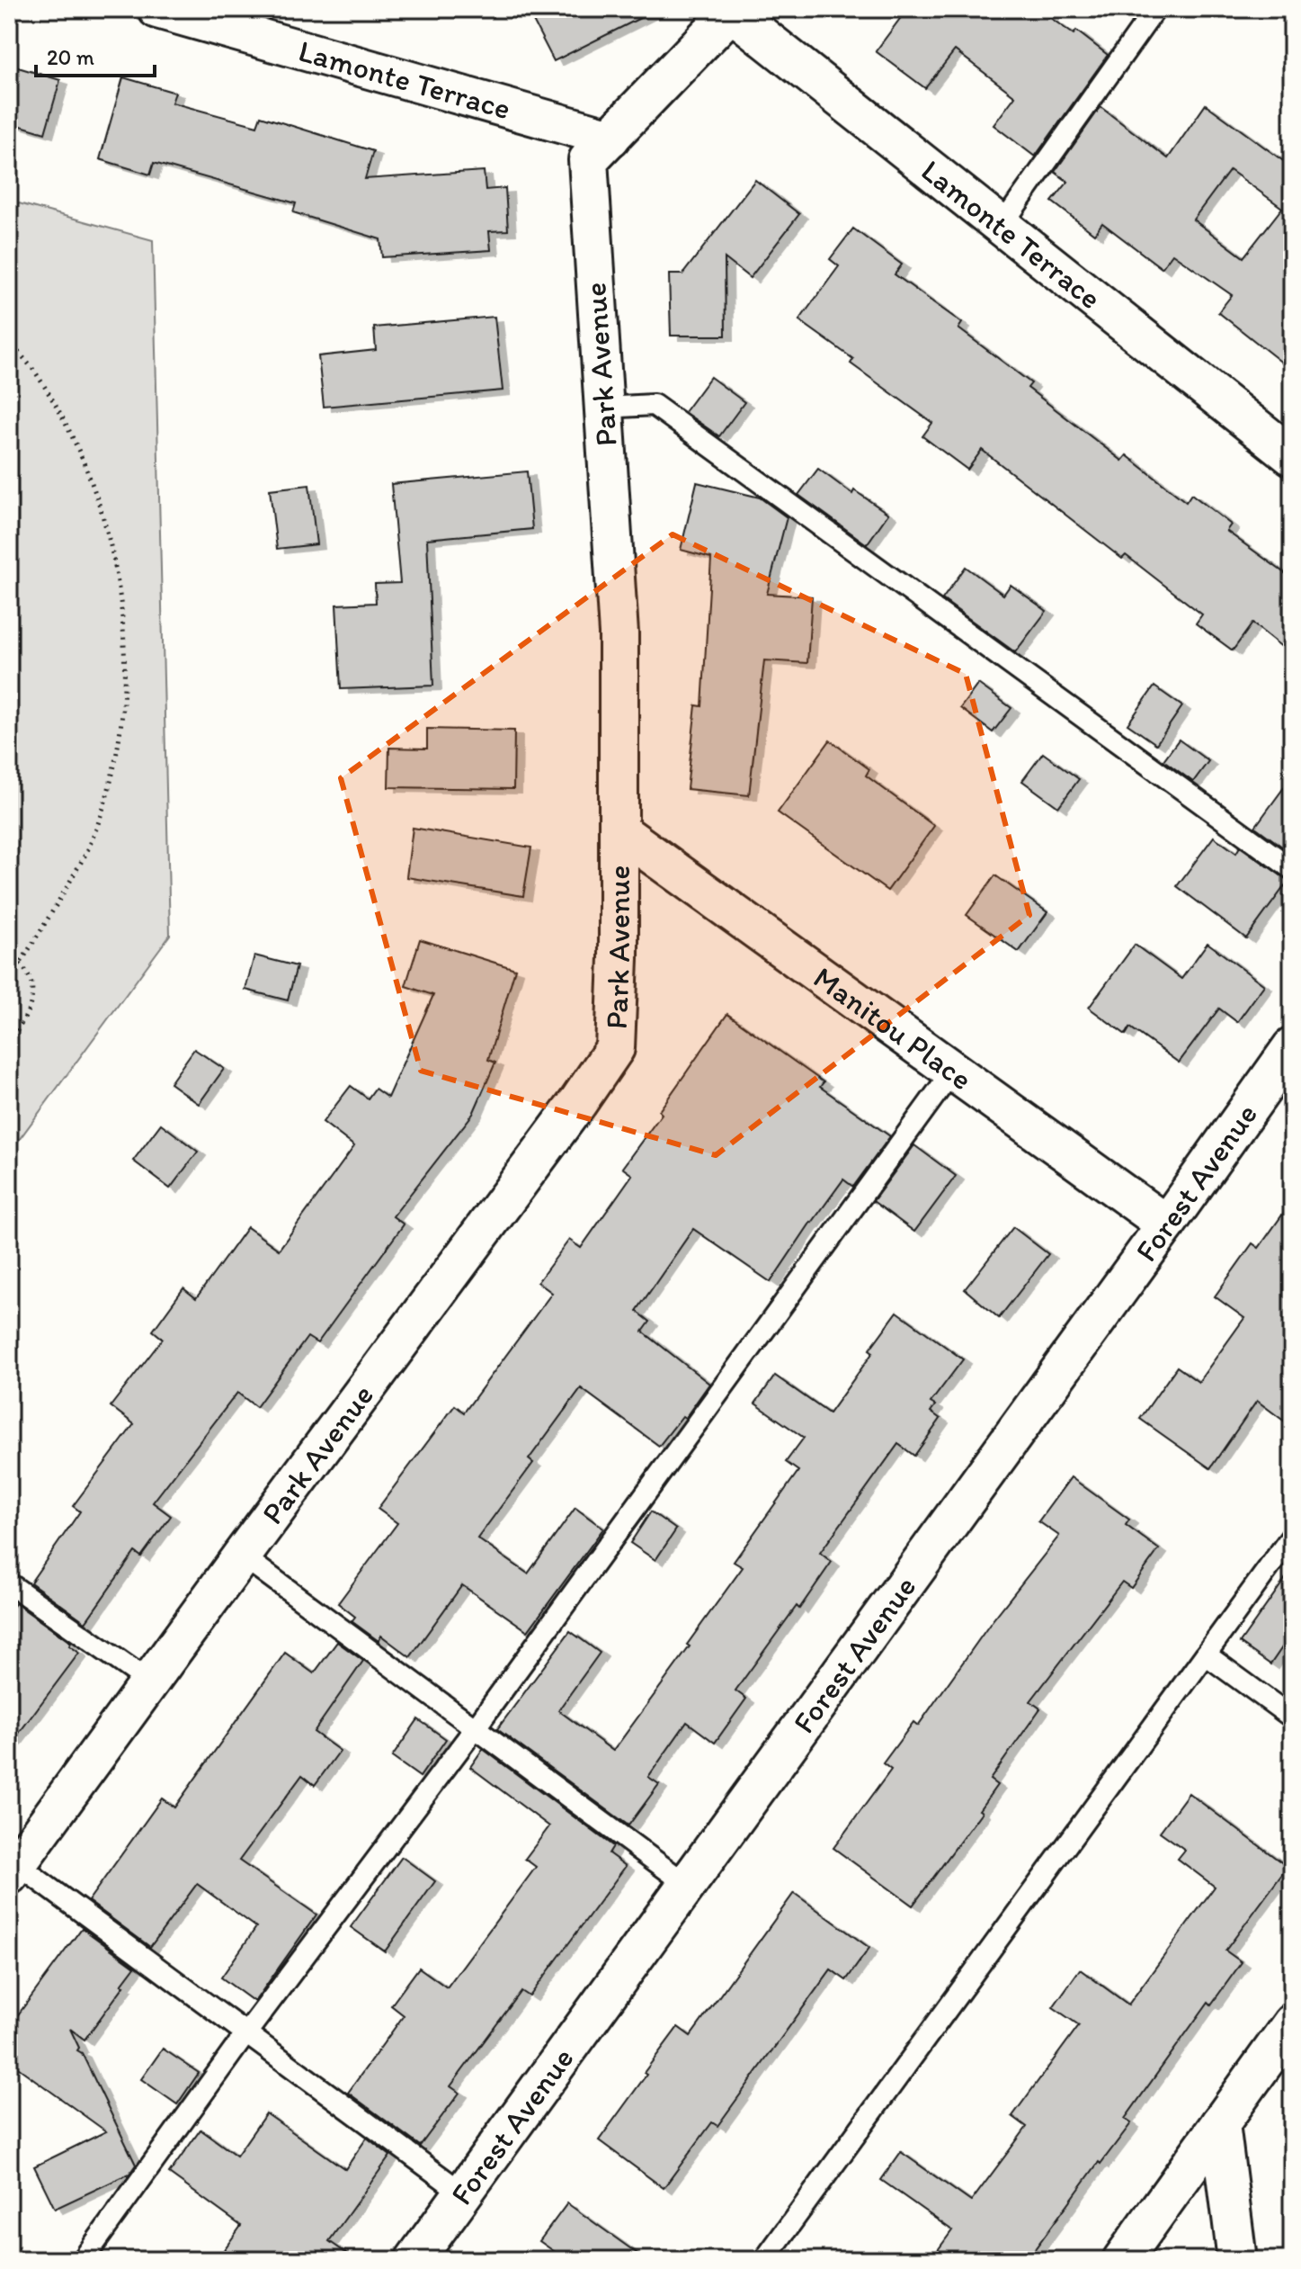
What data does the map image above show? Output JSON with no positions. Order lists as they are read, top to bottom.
{
  "streets": {
    "street": [
      "Lamonte Terrace",
      "Park Avenue",
      "Manitou Place",
      "Forest Avenue"
    ]
  },
  "crossings": [
    ["Lamonte Terrace", "Park Avenue"],
    ["Park Avenue", "Manitou Place"],
    ["Manitou Place", "Forest Avenue"]
  ],
  "scale_bar": "20 m"
}
